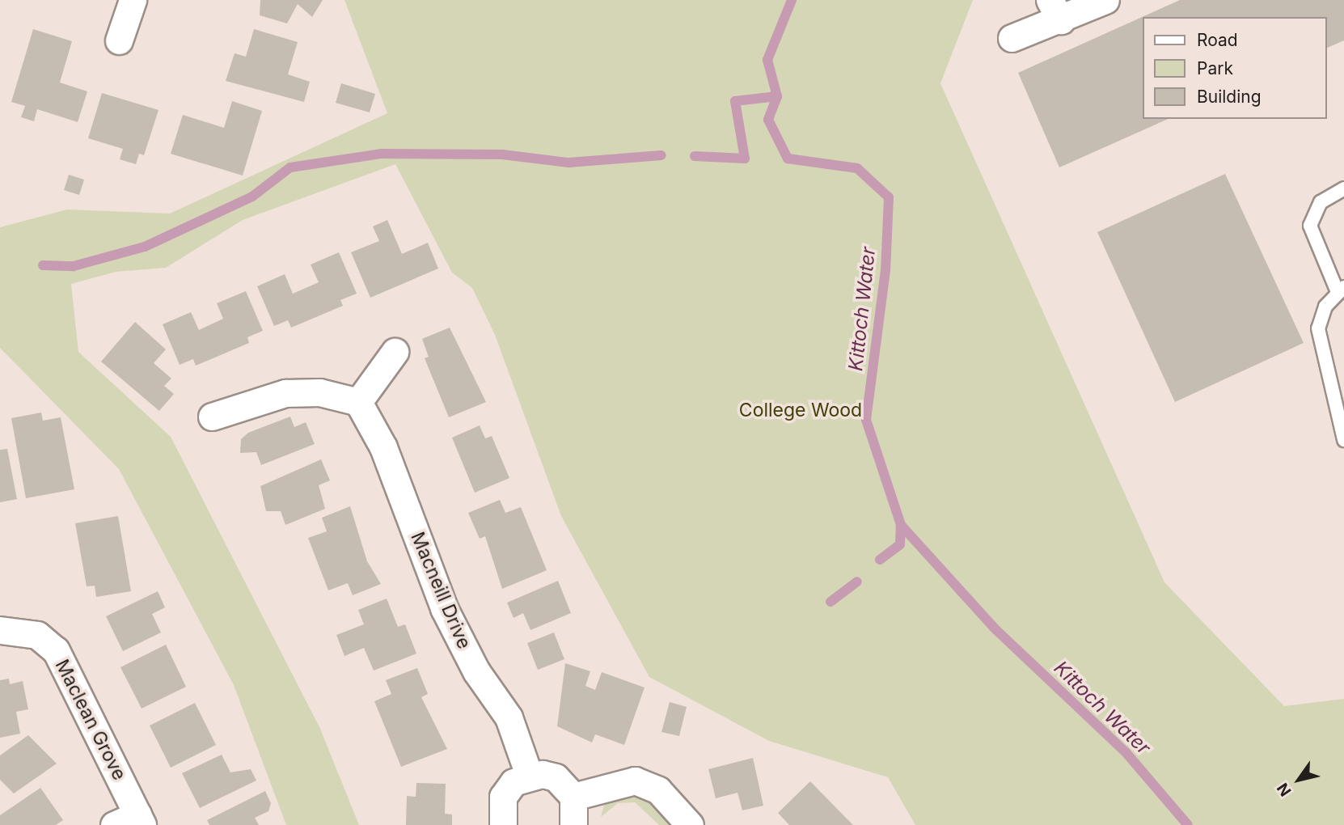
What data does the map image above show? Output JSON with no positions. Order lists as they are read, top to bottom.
{
  "streets": {
    "street": ["Macneill Drive", "Maclean Grove"]
  },
  "water": ["Kittoch Water"],
  "parks": ["College Wood"],
  "legend": ["Road", "Park", "Building"],
  "north": "bottom left"
}
